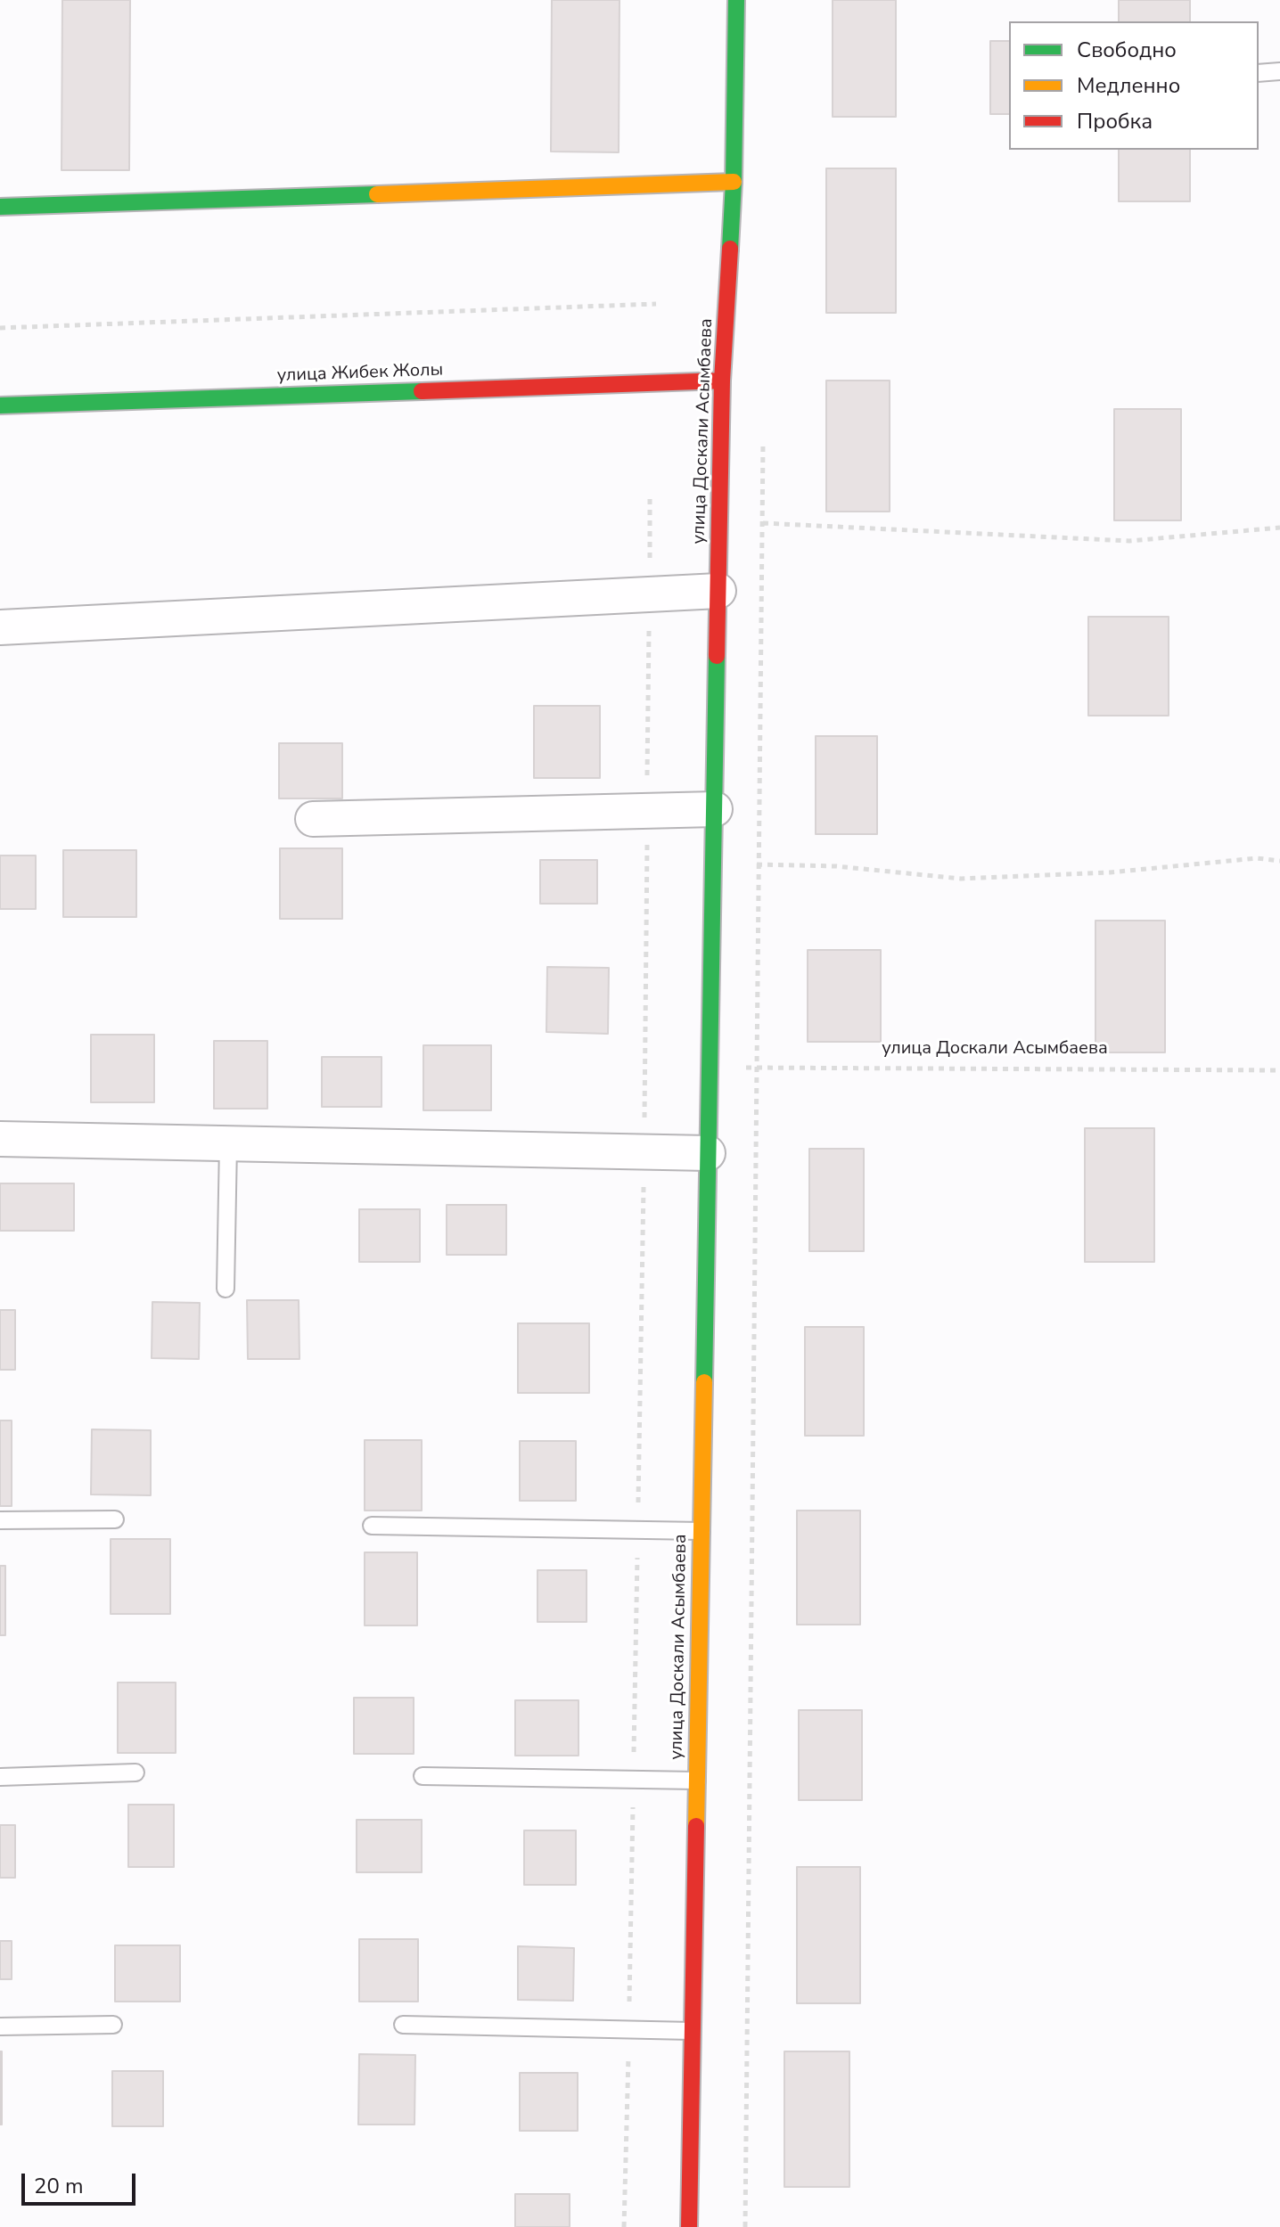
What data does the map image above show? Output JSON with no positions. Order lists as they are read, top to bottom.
{
  "streets": {
    "street": ["улица Жибек Жолы", "улица Доскали Асымбаева"]
  },
  "crossings": [
    ["улица Жибек Жолы", "улица Доскали Асымбаева"]
  ],
  "legend": ["Свободно", "Медленно", "Пробка"],
  "scale_bar": "20 m"
}
